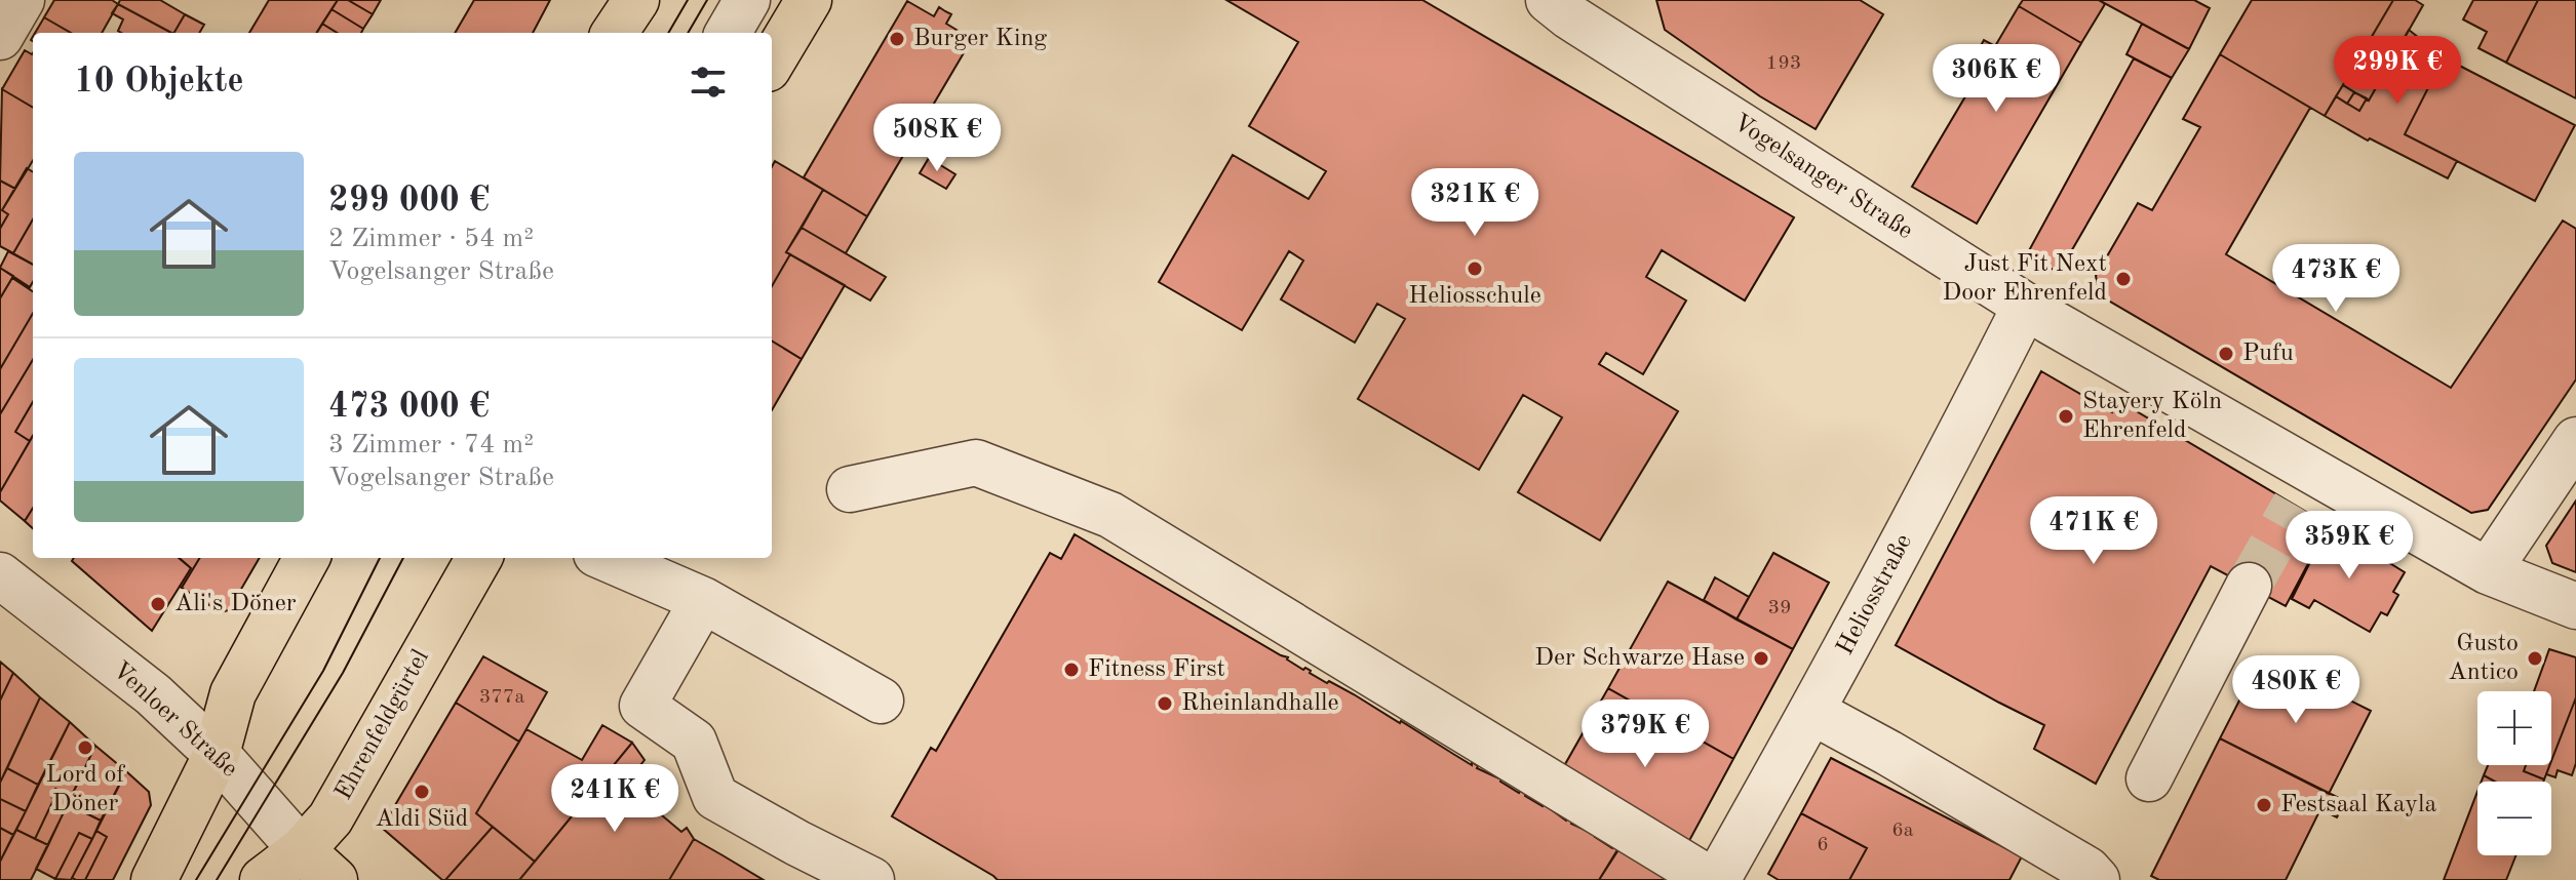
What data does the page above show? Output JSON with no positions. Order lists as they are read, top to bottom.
{
  "streets": {
    "main road": ["Venloer Straße", "Ehrenfeldgürtel"],
    "street": ["Vogelsanger Straße", "Heliosstraße"]
  },
  "crossings": [
    ["Vogelsanger Straße", "Heliosstraße"],
    ["Venloer Straße", "Ehrenfeldgürtel"]
  ],
  "places": [
    "Burger King",
    "Heliosschule",
    "Just Fit Next Door Ehrenfeld",
    "Pufu",
    "Stayery Köln Ehrenfeld",
    "Ali's Döner",
    "Der Schwarze Hase",
    "Gusto Antico",
    "Fitness First",
    "Rheinlandhalle",
    "Lord of Döner",
    "Aldi Süd",
    "Festsaal Kayla"
  ],
  "house_numbers": [
    "193",
    "39",
    "377a",
    "6a",
    "6"
  ],
  "page": {
    "heading": "10 Objekte",
    "price": [
      "299K €",
      "306K €",
      "508K €",
      "321K €",
      "473K €",
      "471K €",
      "359K €",
      "480K €",
      "379K €",
      "241K €"
    ],
    "list": [
      {
        "name": "299 000 €",
        "note": "2 Zimmer · 54 m² · Vogelsanger Straße"
      },
      {
        "name": "473 000 €",
        "note": "3 Zimmer · 74 m² · Vogelsanger Straße"
      }
    ],
    "map_buttons": ["+", "−"]
  }
}
